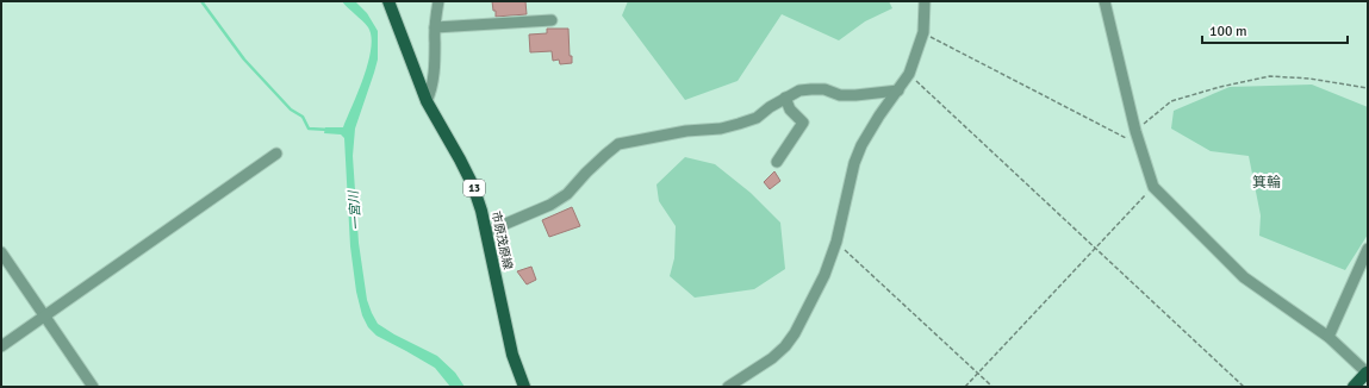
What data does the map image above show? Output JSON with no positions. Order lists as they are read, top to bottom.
{
  "streets": {
    "main road": ["13", "市原茂原線"]
  },
  "districts": ["箕輪"],
  "water": ["一宮川"],
  "scale_bar": "100 m"
}
